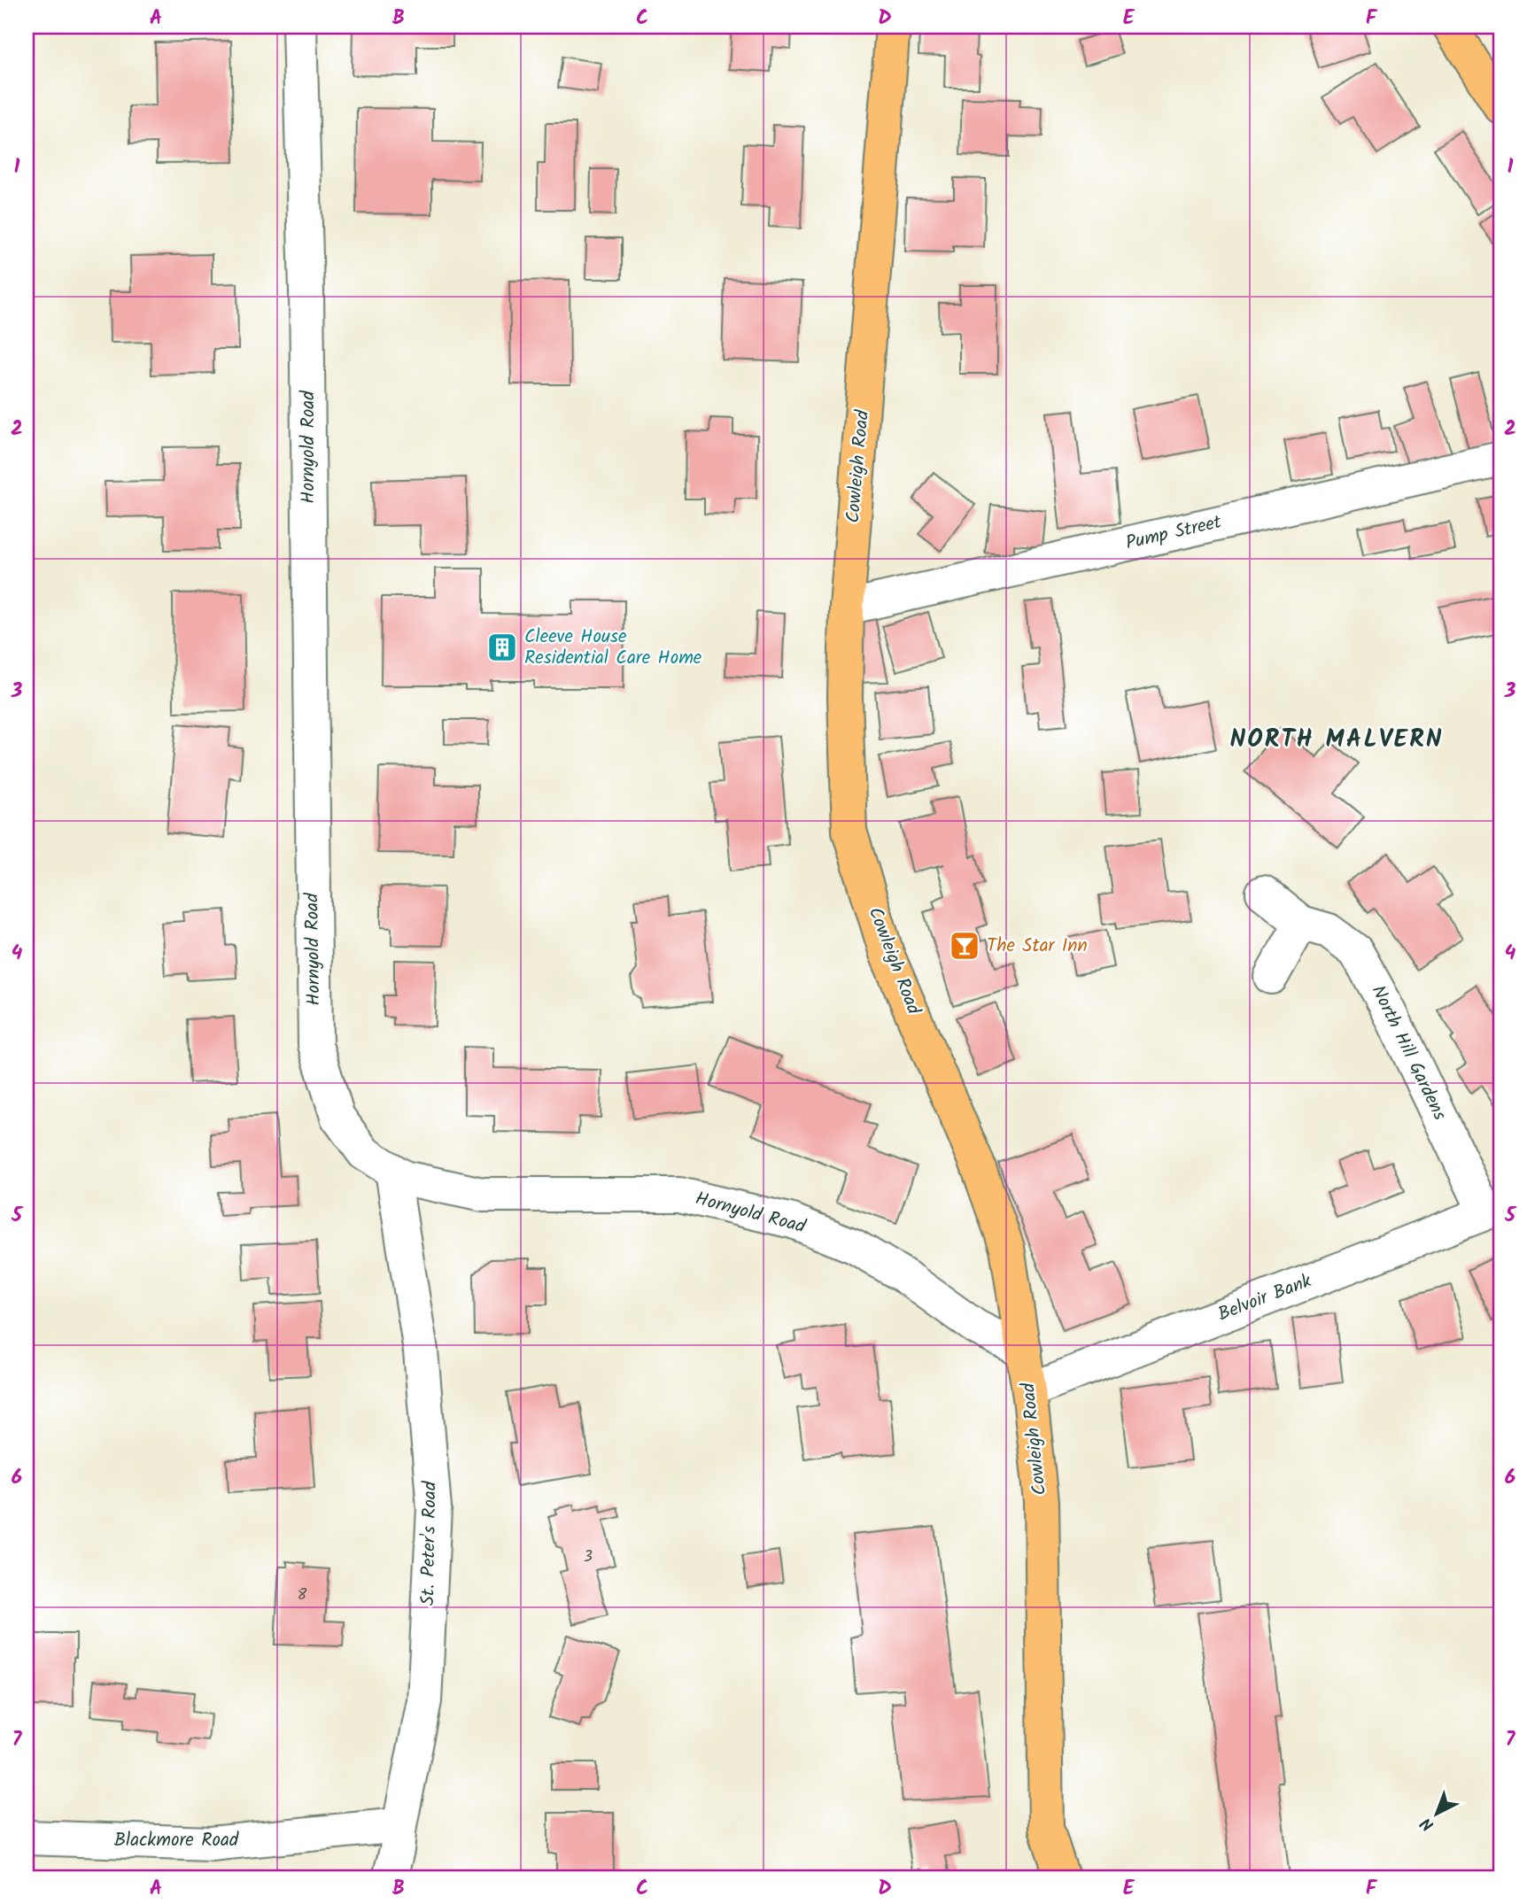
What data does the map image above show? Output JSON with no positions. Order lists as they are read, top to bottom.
{
  "streets": {
    "main road": ["Cowleigh Road"],
    "street": [
      "Hornyold Road",
      "Pump Street",
      "North Hill Gardens",
      "Belvoir Bank",
      "St. Peter's Road",
      "Blackmore Road"
    ]
  },
  "crossings": [
    ["Hornyold Road", "Cowleigh Road"],
    ["Hornyold Road", "St. Peter's Road"],
    ["Cowleigh Road", "Pump Street"],
    ["Cowleigh Road", "Belvoir Bank"],
    ["North Hill Gardens", "Belvoir Bank"],
    ["St. Peter's Road", "Blackmore Road"]
  ],
  "districts": ["NORTH MALVERN"],
  "places": {
    "building": ["Cleeve House Residential Care Home"],
    "bar": ["The Star Inn"]
  },
  "house_numbers": ["3", "8"],
  "north": "bottom left",
  "grid": {
    "columns": [
      "A",
      "B",
      "C",
      "D",
      "E",
      "F"
    ],
    "rows": [
      "1",
      "2",
      "3",
      "4",
      "5",
      "6",
      "7"
    ]
  }
}
